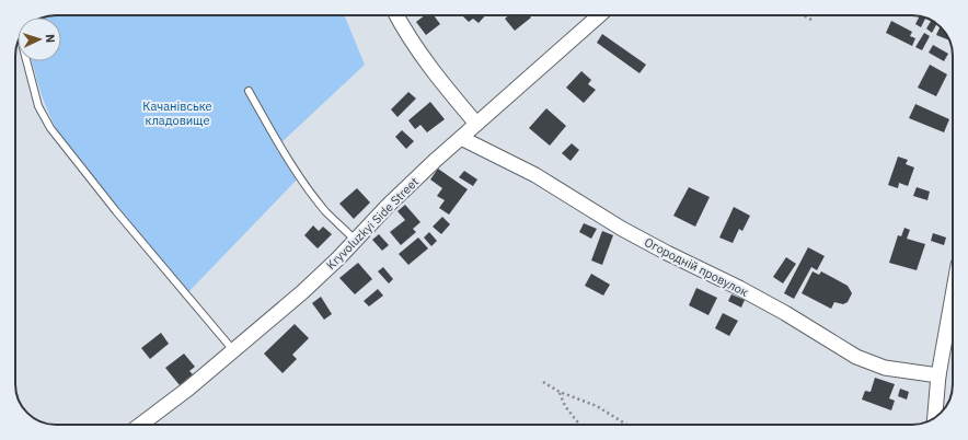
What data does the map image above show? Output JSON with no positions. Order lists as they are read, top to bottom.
{
  "streets": {
    "street": ["Kryvoluzkyi Side Street", "Огородній провулок"]
  },
  "crossings": [
    ["Kryvoluzkyi Side Street", "Огородній провулок"]
  ],
  "parks": ["Качанівське кладовище"],
  "north": "right"
}
